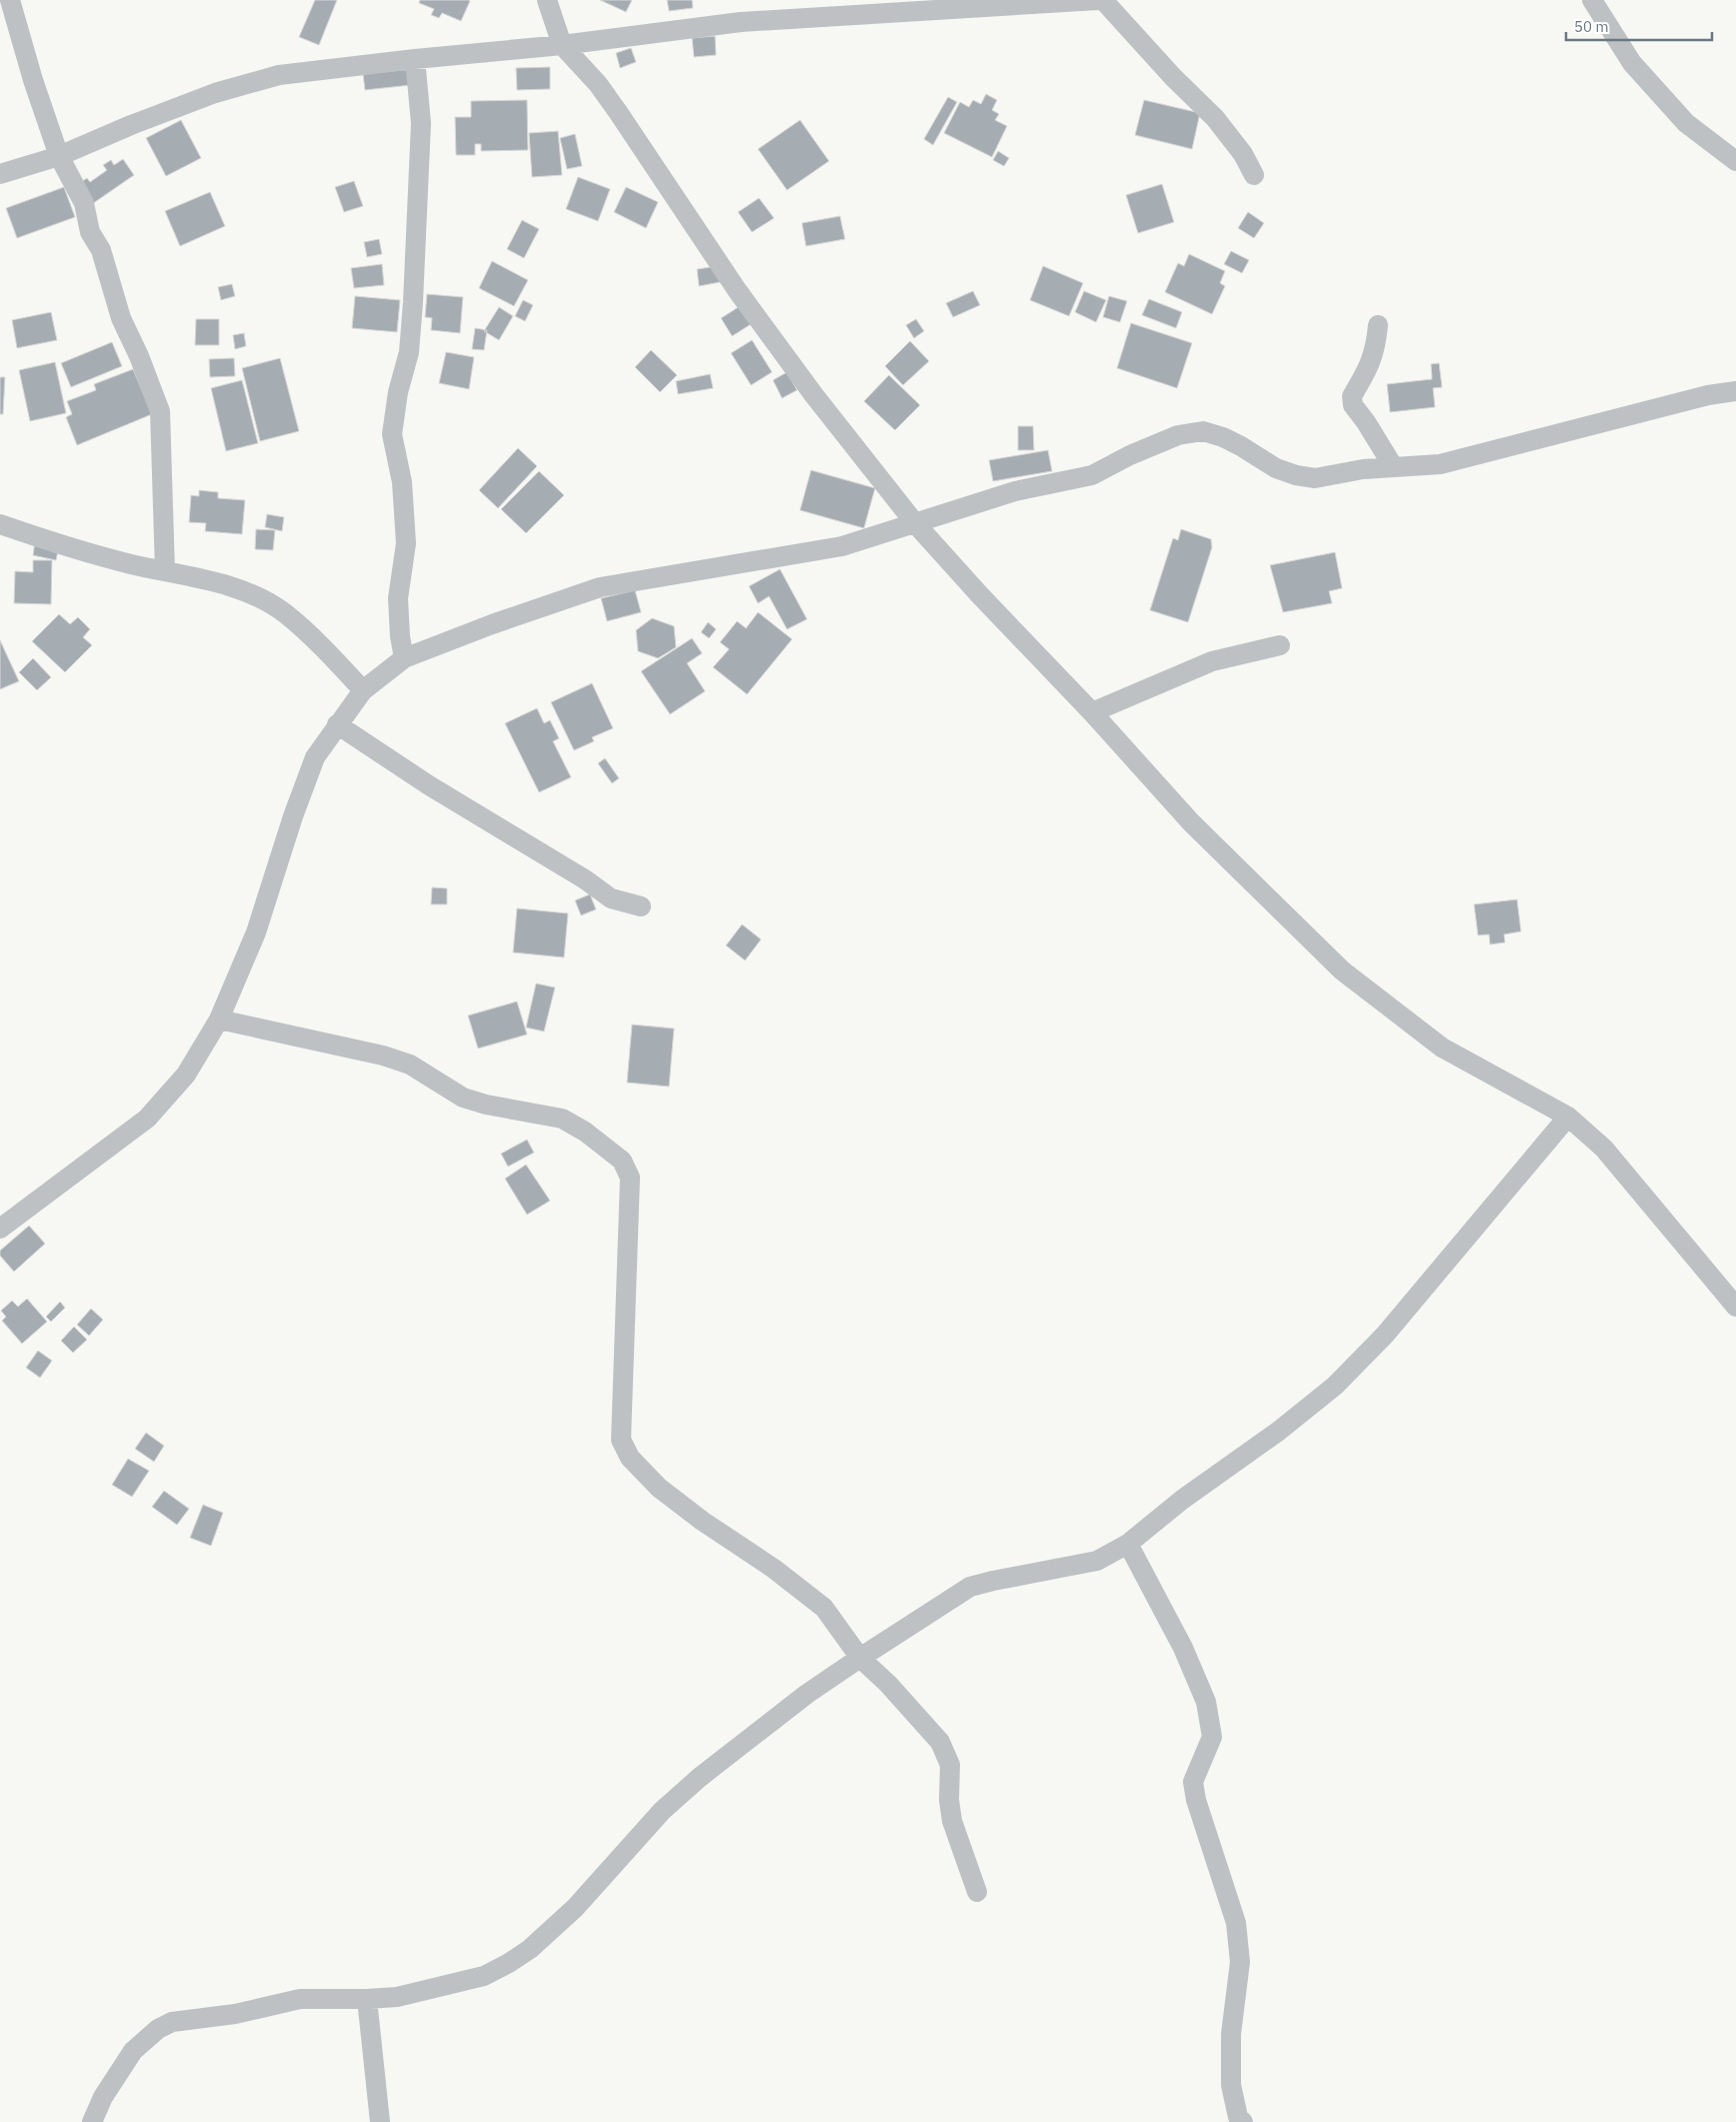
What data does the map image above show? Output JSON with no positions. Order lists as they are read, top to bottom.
{
  "scale_bar": "50 m"
}
